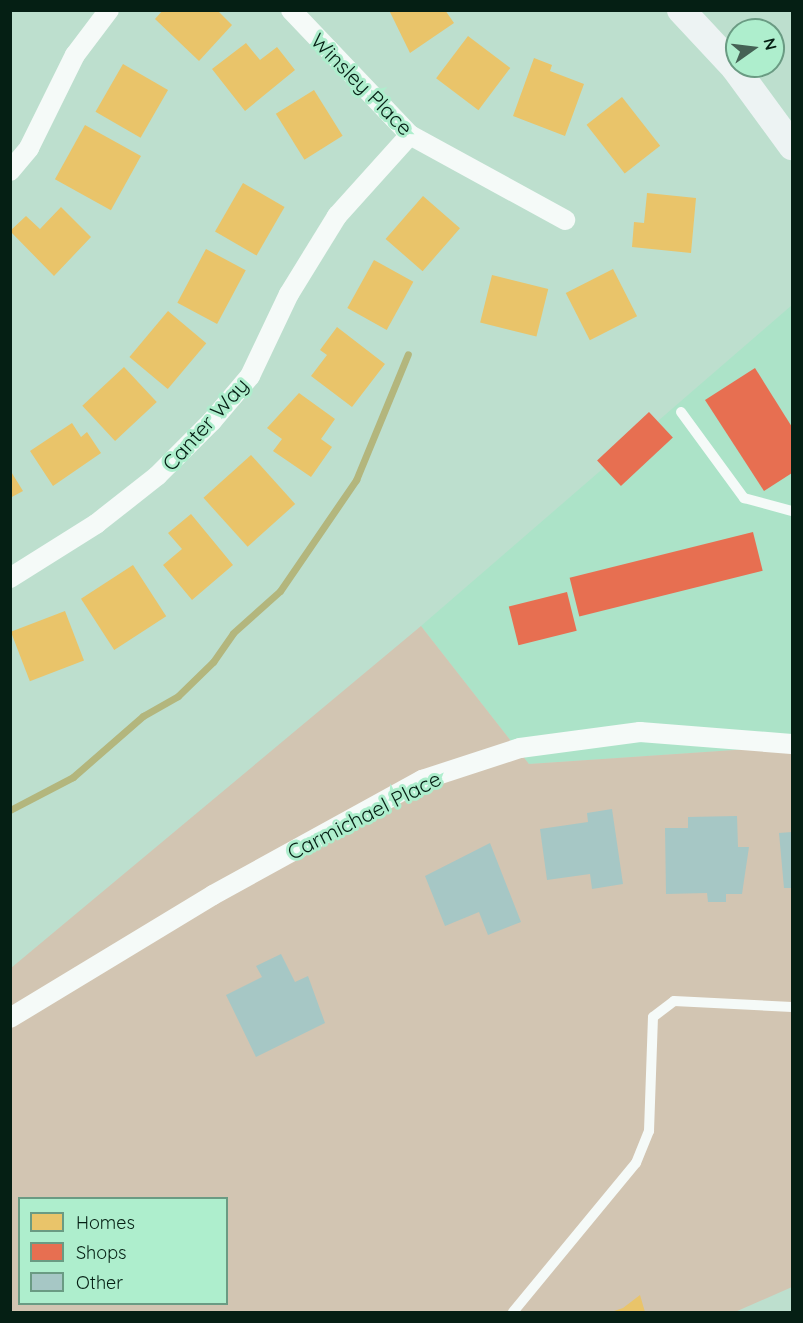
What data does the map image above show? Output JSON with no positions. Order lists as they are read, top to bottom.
{
  "streets": {
    "street": ["Winsley Place", "Canter Way", "Carmichael Place"]
  },
  "crossings": [
    ["Winsley Place", "Canter Way"]
  ],
  "legend": ["Homes", "Shops", "Other"],
  "north": "right"
}
